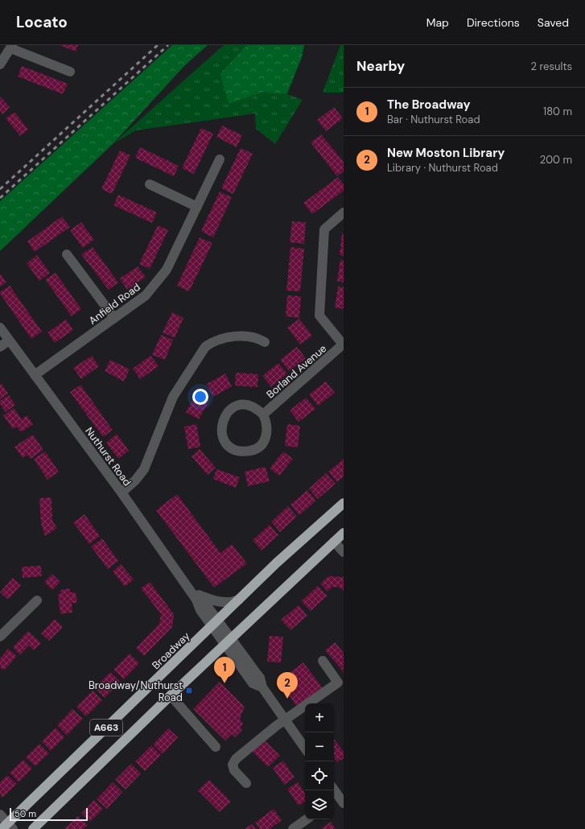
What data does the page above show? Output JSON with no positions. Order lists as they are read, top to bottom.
{
  "streets": {
    "highway": ["Broadway", "A663"],
    "street": ["Anfield Road", "Borland Avenue", "Nuthurst Road"]
  },
  "crossings": [
    ["Anfield Road", "Nuthurst Road"],
    ["Nuthurst Road", "Broadway"],
    ["Nuthurst Road", "A663"]
  ],
  "places": {
    "transit": ["Broadway/Nuthurst Road"]
  },
  "scale_bar": "50 m",
  "page": {
    "header": "Locato",
    "nav": ["Map", "Directions", "Saved"],
    "heading": ["Nearby", "2 results"],
    "list": [
      {
        "mark": "1",
        "name": "The Broadway",
        "note": "Bar · Nuthurst Road",
        "value": "180 m"
      },
      {
        "mark": "2",
        "name": "New Moston Library",
        "note": "Library · Nuthurst Road",
        "value": "200 m"
      }
    ],
    "pins": ["1", "2"],
    "map_buttons": ["+", "−"],
    "scale": "50 m"
  }
}
